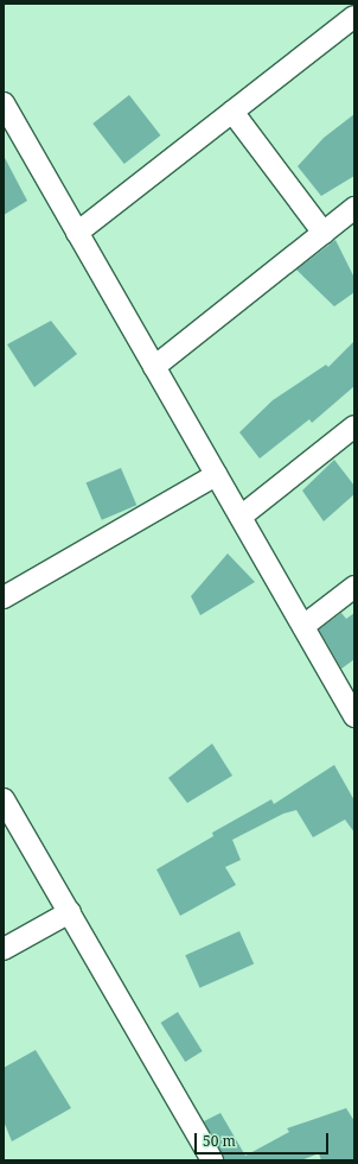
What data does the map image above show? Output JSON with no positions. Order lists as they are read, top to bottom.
{
  "scale_bar": "50 m"
}
